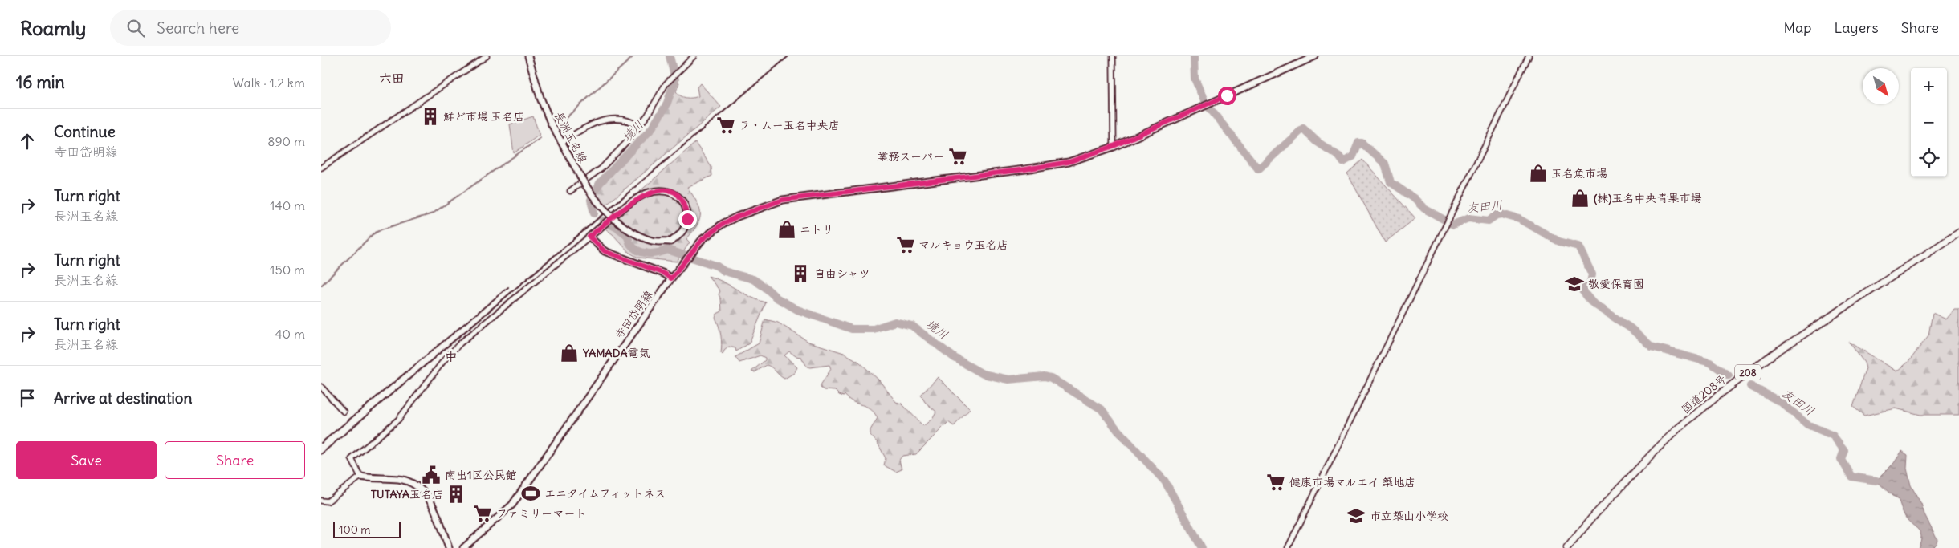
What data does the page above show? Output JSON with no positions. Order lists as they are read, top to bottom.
{
  "streets": {
    "highway": ["208", "国道208号"],
    "main road": ["長洲玉名線", "寺田岱明線"]
  },
  "districts": ["六田", "中"],
  "water": ["境川", "友田川"],
  "places": {
    "building": ["鮮ど市場 玉名店", "自由シャツ", "TUTAYA玉名店"],
    "supermarket": [
      "ラ・ムー玉名中央店",
      "業務スーパー",
      "マルキョウ玉名店",
      "健康市場マルエイ 築地店",
      "ファミリーマート"
    ],
    "shop": [
      "玉名魚市場",
      "(株)玉名中央青果市場",
      "ニトリ",
      "YAMADA電気"
    ],
    "school or university": ["敬愛保育園", "市立築山小学校"],
    "public building": ["南出1区公民館"],
    "sports": ["エニタイムフィットネス"]
  },
  "scale_bar": "100 m",
  "north": "bottom right",
  "page": {
    "header": "Roamly",
    "search": "Search here",
    "nav": ["Map", "Layers", "Share"],
    "heading": ["16 min", "Walk · 1.2 km"],
    "map_buttons": ["+", "−"],
    "list": [
      ["Continue", "寺田岱明線", "890 m"],
      ["Turn right", "長洲玉名線", "140 m"],
      ["Turn right", "長洲玉名線", "150 m"],
      ["Turn right", "長洲玉名線", "40 m"],
      "Arrive at destination"
    ],
    "buttons": ["Save", "Share"],
    "scale": "100 m"
  }
}
